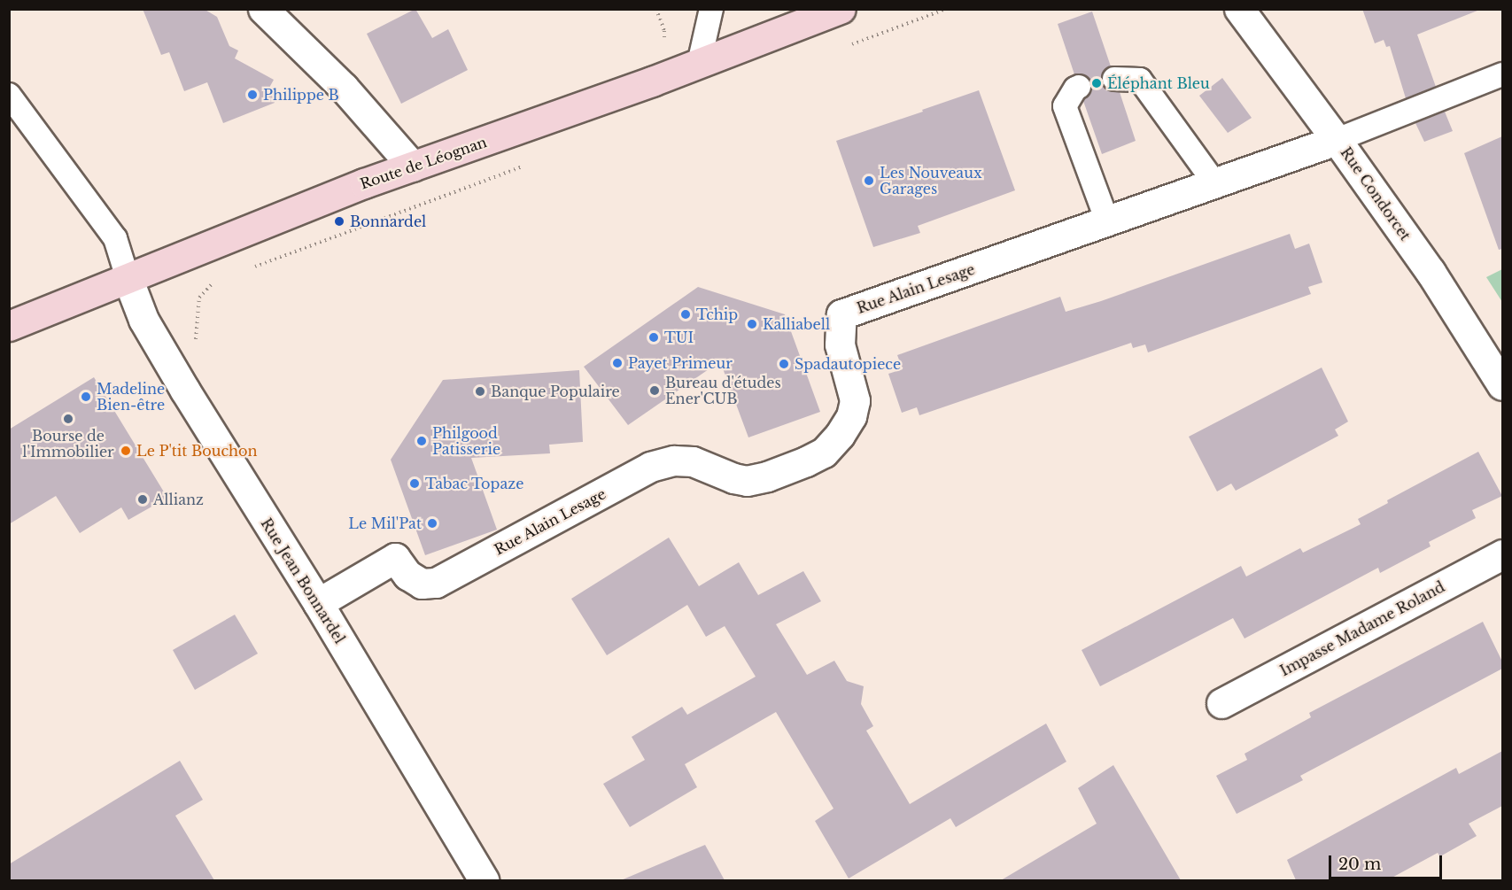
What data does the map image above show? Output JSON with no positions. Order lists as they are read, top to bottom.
{
  "streets": {
    "main road": ["Route de Léognan"],
    "street": [
      "Rue Condorcet",
      "Rue Alain Lesage",
      "Rue Jean Bonnardel",
      "Impasse Madame Roland"
    ]
  },
  "crossings": [
    ["Route de Léognan", "Rue Jean Bonnardel"],
    ["Rue Condorcet", "Rue Alain Lesage"],
    ["Rue Alain Lesage", "Rue Jean Bonnardel"]
  ],
  "places": [
    "Éléphant Bleu",
    "Philippe B",
    "Les Nouveaux Garages",
    "Bonnardel",
    "Tchip",
    "Kalliabell",
    "TUI",
    "Payet Primeur",
    "Spadautopiece",
    "Bureau d'études Ener'CUB",
    "Banque Populaire",
    "Madeline Bien-être",
    "Bourse de l'Immobilier",
    "Philgood Patisserie",
    "Le P'tit Bouchon",
    "Tabac Topaze",
    "Allianz",
    "Le Mil'Pat"
  ],
  "scale_bar": "20 m"
}
